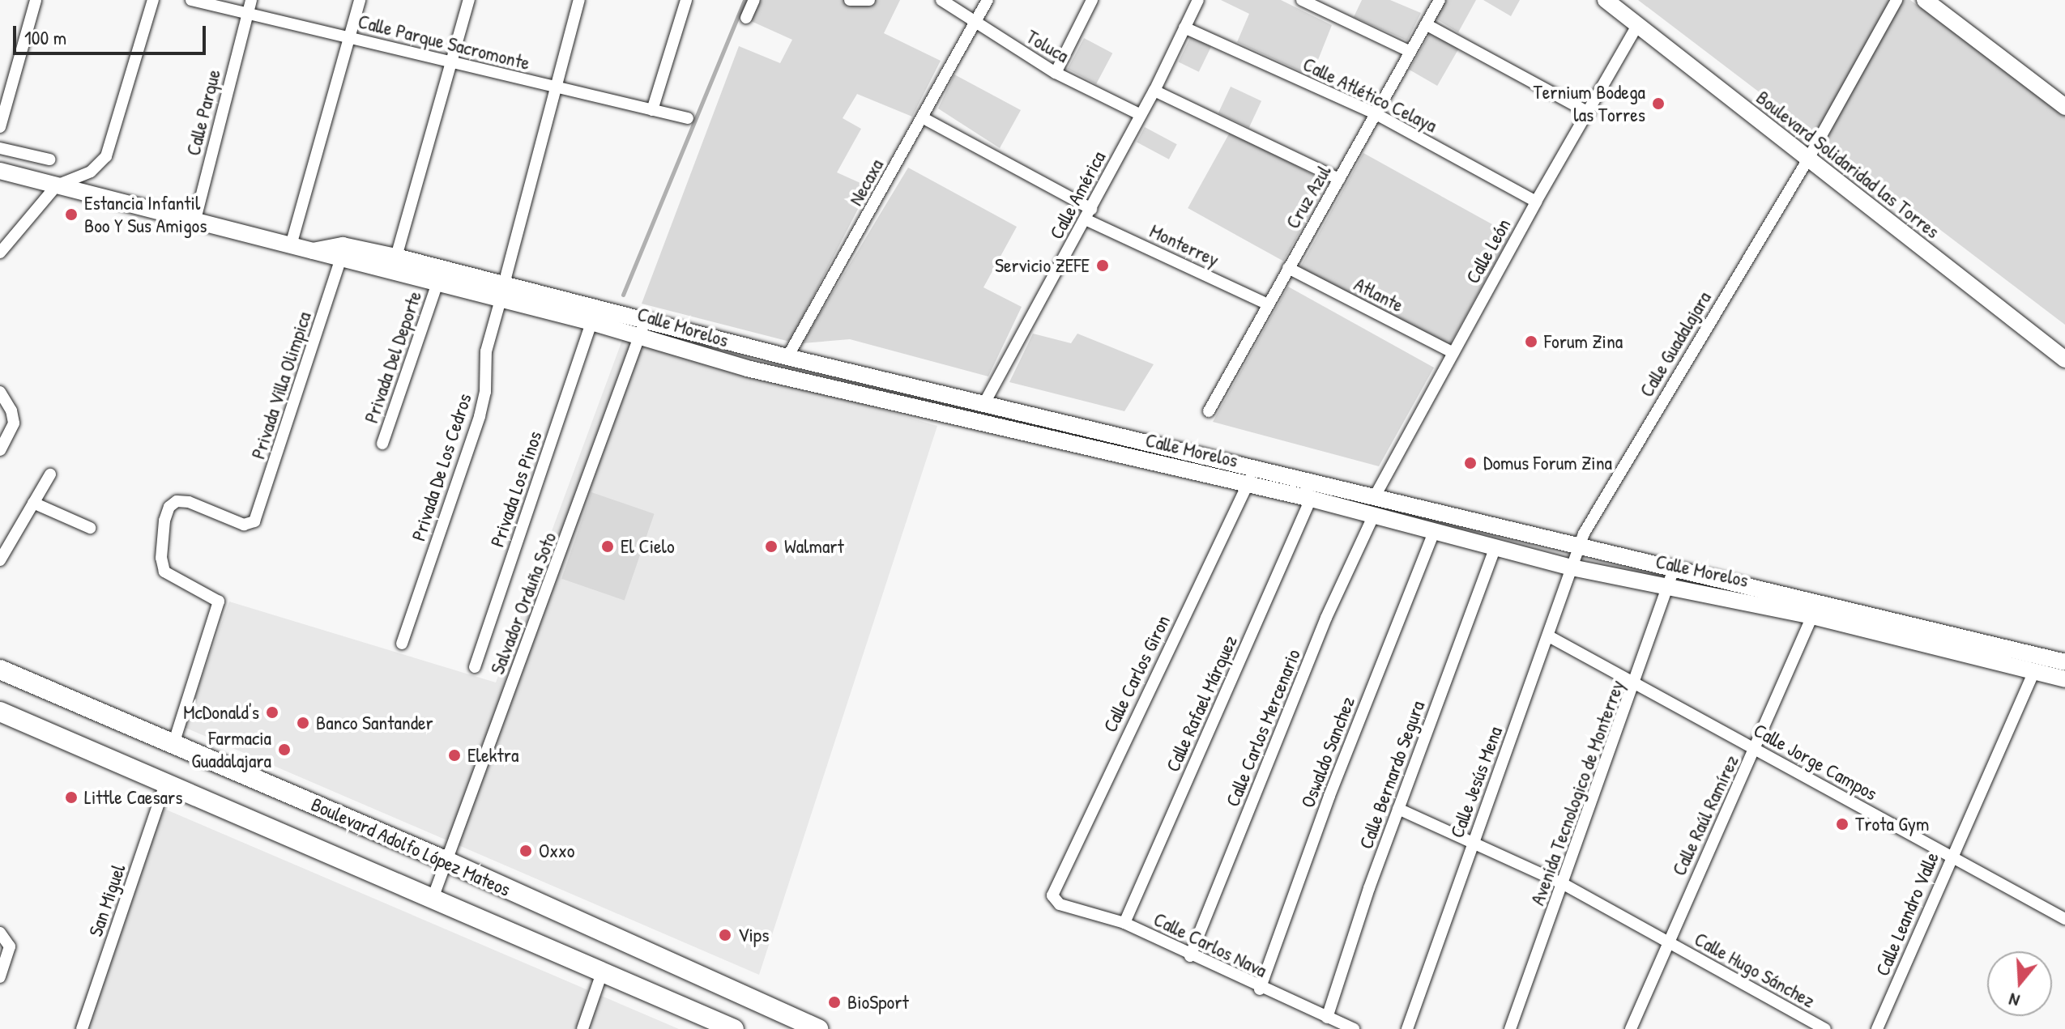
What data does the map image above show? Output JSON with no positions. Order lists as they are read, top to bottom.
{
  "streets": {
    "main road": ["Boulevard Solidaridad las Torres", "Calle Morelos", "Boulevard Adolfo López Mateos"],
    "street": [
      "Calle Parque Sacromonte",
      "Toluca",
      "Calle Atlético Celaya",
      "Calle Parque",
      "Necaxa",
      "Calle América",
      "Cruz Azul",
      "Monterrey",
      "Calle León",
      "Atlante",
      "Calle Guadalajara",
      "Privada Del Deporte",
      "Privada Villa Olimpica",
      "Privada De Los Cedros",
      "Privada Los Pinos",
      "Salvador Orduña Soto",
      "Calle Carlos Giron",
      "Calle Rafael Márquez",
      "Calle Carlos Mercenario",
      "Oswaldo Sanchez",
      "Calle Jorge Campos",
      "Calle Bernardo Segura",
      "Calle Jesús Mena",
      "Avenida Tecnologico de Monterrey",
      "Calle Raúl Ramírez",
      "San Miguel",
      "Calle Leandro Valle",
      "Calle Carlos Nava",
      "Calle Hugo Sánchez"
    ]
  },
  "crossings": [
    ["Calle Parque Sacromonte", "Calle Parque"],
    ["Calle Parque Sacromonte", "Privada De Los Cedros"],
    ["Toluca", "Necaxa"],
    ["Toluca", "Calle América"],
    ["Calle Atlético Celaya", "Calle América"],
    ["Calle Atlético Celaya", "Cruz Azul"],
    ["Calle Atlético Celaya", "Calle León"],
    ["Calle Parque", "Calle Morelos"],
    ["Boulevard Solidaridad las Torres", "Calle León"],
    ["Boulevard Solidaridad las Torres", "Calle Guadalajara"],
    ["Necaxa", "Monterrey"],
    ["Necaxa", "Calle Morelos"],
    ["Calle América", "Monterrey"],
    ["Calle América", "Calle Morelos"],
    ["Cruz Azul", "Monterrey"],
    ["Cruz Azul", "Atlante"],
    ["Calle León", "Atlante"],
    ["Calle León", "Calle Morelos"],
    ["Calle Morelos", "Calle Guadalajara"],
    ["Calle Morelos", "Privada Del Deporte"],
    ["Calle Morelos", "Privada Villa Olimpica"],
    ["Calle Morelos", "Privada De Los Cedros"],
    ["Calle Morelos", "Privada Los Pinos"],
    ["Calle Morelos", "Salvador Orduña Soto"],
    ["Calle Morelos", "Calle Carlos Giron"],
    ["Calle Morelos", "Calle Rafael Márquez"],
    ["Calle Morelos", "Calle Carlos Mercenario"],
    ["Calle Morelos", "Oswaldo Sanchez"],
    ["Calle Morelos", "Calle Bernardo Segura"],
    ["Calle Morelos", "Calle Jesús Mena"],
    ["Calle Morelos", "Avenida Tecnologico de Monterrey"],
    ["Calle Morelos", "Calle Raúl Ramírez"],
    ["Calle Morelos", "Calle Leandro Valle"],
    ["Calle Guadalajara", "Calle Jesús Mena"],
    ["Privada Villa Olimpica", "Boulevard Adolfo López Mateos"],
    ["Salvador Orduña Soto", "Boulevard Adolfo López Mateos"],
    ["Calle Carlos Giron", "Calle Carlos Nava"],
    ["Calle Rafael Márquez", "Calle Carlos Nava"],
    ["Calle Carlos Mercenario", "Calle Carlos Nava"],
    ["Oswaldo Sanchez", "Calle Carlos Nava"],
    ["Calle Jorge Campos", "Calle Jesús Mena"],
    ["Calle Jorge Campos", "Avenida Tecnologico de Monterrey"],
    ["Calle Jorge Campos", "Calle Raúl Ramírez"],
    ["Calle Jorge Campos", "Calle Leandro Valle"],
    ["Calle Bernardo Segura", "Calle Carlos Nava"],
    ["Calle Bernardo Segura", "Calle Hugo Sánchez"],
    ["Calle Jesús Mena", "Calle Hugo Sánchez"],
    ["Avenida Tecnologico de Monterrey", "Calle Hugo Sánchez"],
    ["Calle Raúl Ramírez", "Calle Hugo Sánchez"],
    ["Boulevard Adolfo López Mateos", "San Miguel"]
  ],
  "places": [
    "Ternium Bodega las Torres",
    "Estancia Infantil Boo Y Sus Amigos",
    "Servicio ZEFE",
    "Forum Zina",
    "Domus Forum Zina",
    "El Cielo",
    "Walmart",
    "McDonald's",
    "Banco Santander",
    "Farmacia Guadalajara",
    "Elektra",
    "Little Caesars",
    "Trota Gym",
    "Oxxo",
    "Vips",
    "BioSport"
  ],
  "scale_bar": "100 m",
  "north": "bottom"
}
